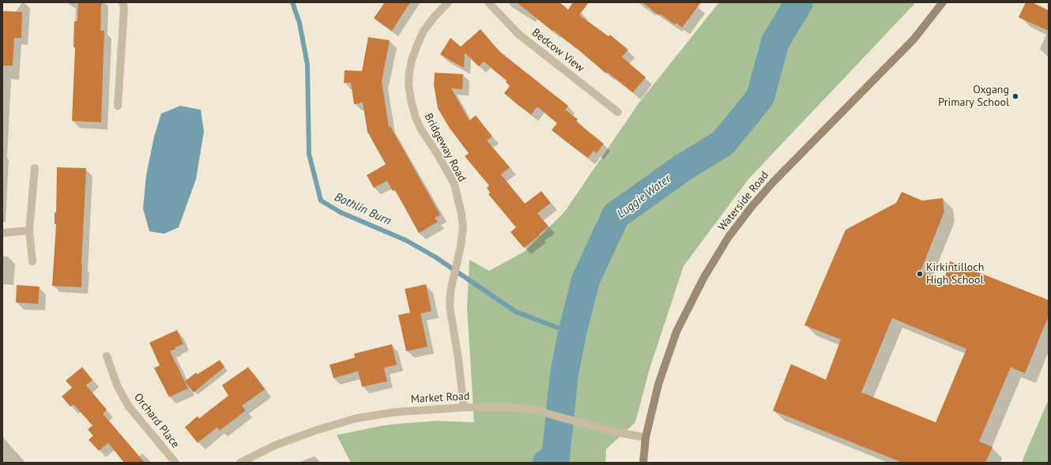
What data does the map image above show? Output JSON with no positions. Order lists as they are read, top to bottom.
{
  "streets": {
    "main road": ["Waterside Road"],
    "street": [
      "Bedcow View",
      "Bridgeway Road",
      "Market Road",
      "Orchard Place"
    ]
  },
  "crossings": [
    ["Bridgeway Road", "Market Road"],
    ["Waterside Road", "Market Road"]
  ],
  "water": ["Luggie Water", "Bothlin Burn"],
  "places": ["Oxgang Primary School", "Kirkintilloch High School"]
}
